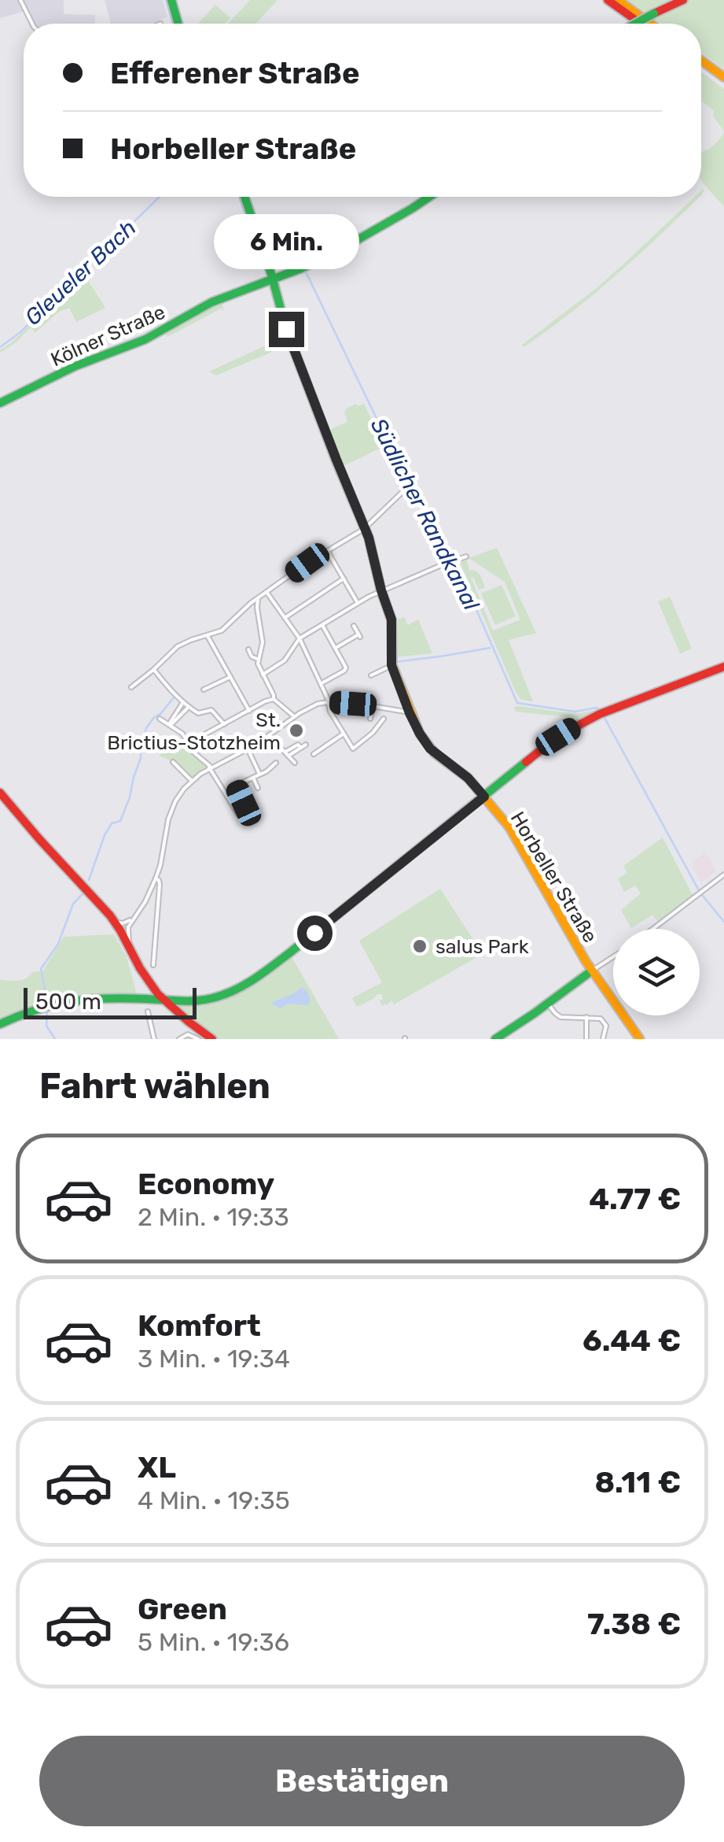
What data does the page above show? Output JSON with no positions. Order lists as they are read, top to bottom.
{
  "streets": {
    "main road": ["Kölner Straße", "Horbeller Straße"]
  },
  "crossings": [
    ["Kölner Straße", "Horbeller Straße"]
  ],
  "water": ["Gleueler Bach", "Südlicher Randkanal"],
  "places": ["St. Brictius-Stotzheim", "salus Park"],
  "scale_bar": "500 m",
  "page": {
    "banner": ["Efferener Straße", "Horbeller Straße"],
    "bubble": "6 Min.",
    "scale": "500 m",
    "heading": "Fahrt wählen",
    "list": [
      {
        "name": "Economy",
        "note": "2 Min. · 19:33",
        "value": "4.77 €"
      },
      {
        "name": "Komfort",
        "note": "3 Min. · 19:34",
        "value": "6.44 €"
      },
      {
        "name": "XL",
        "note": "4 Min. · 19:35",
        "value": "8.11 €"
      },
      {
        "name": "Green",
        "note": "5 Min. · 19:36",
        "value": "7.38 €"
      }
    ],
    "buttons": "Bestätigen"
  }
}
